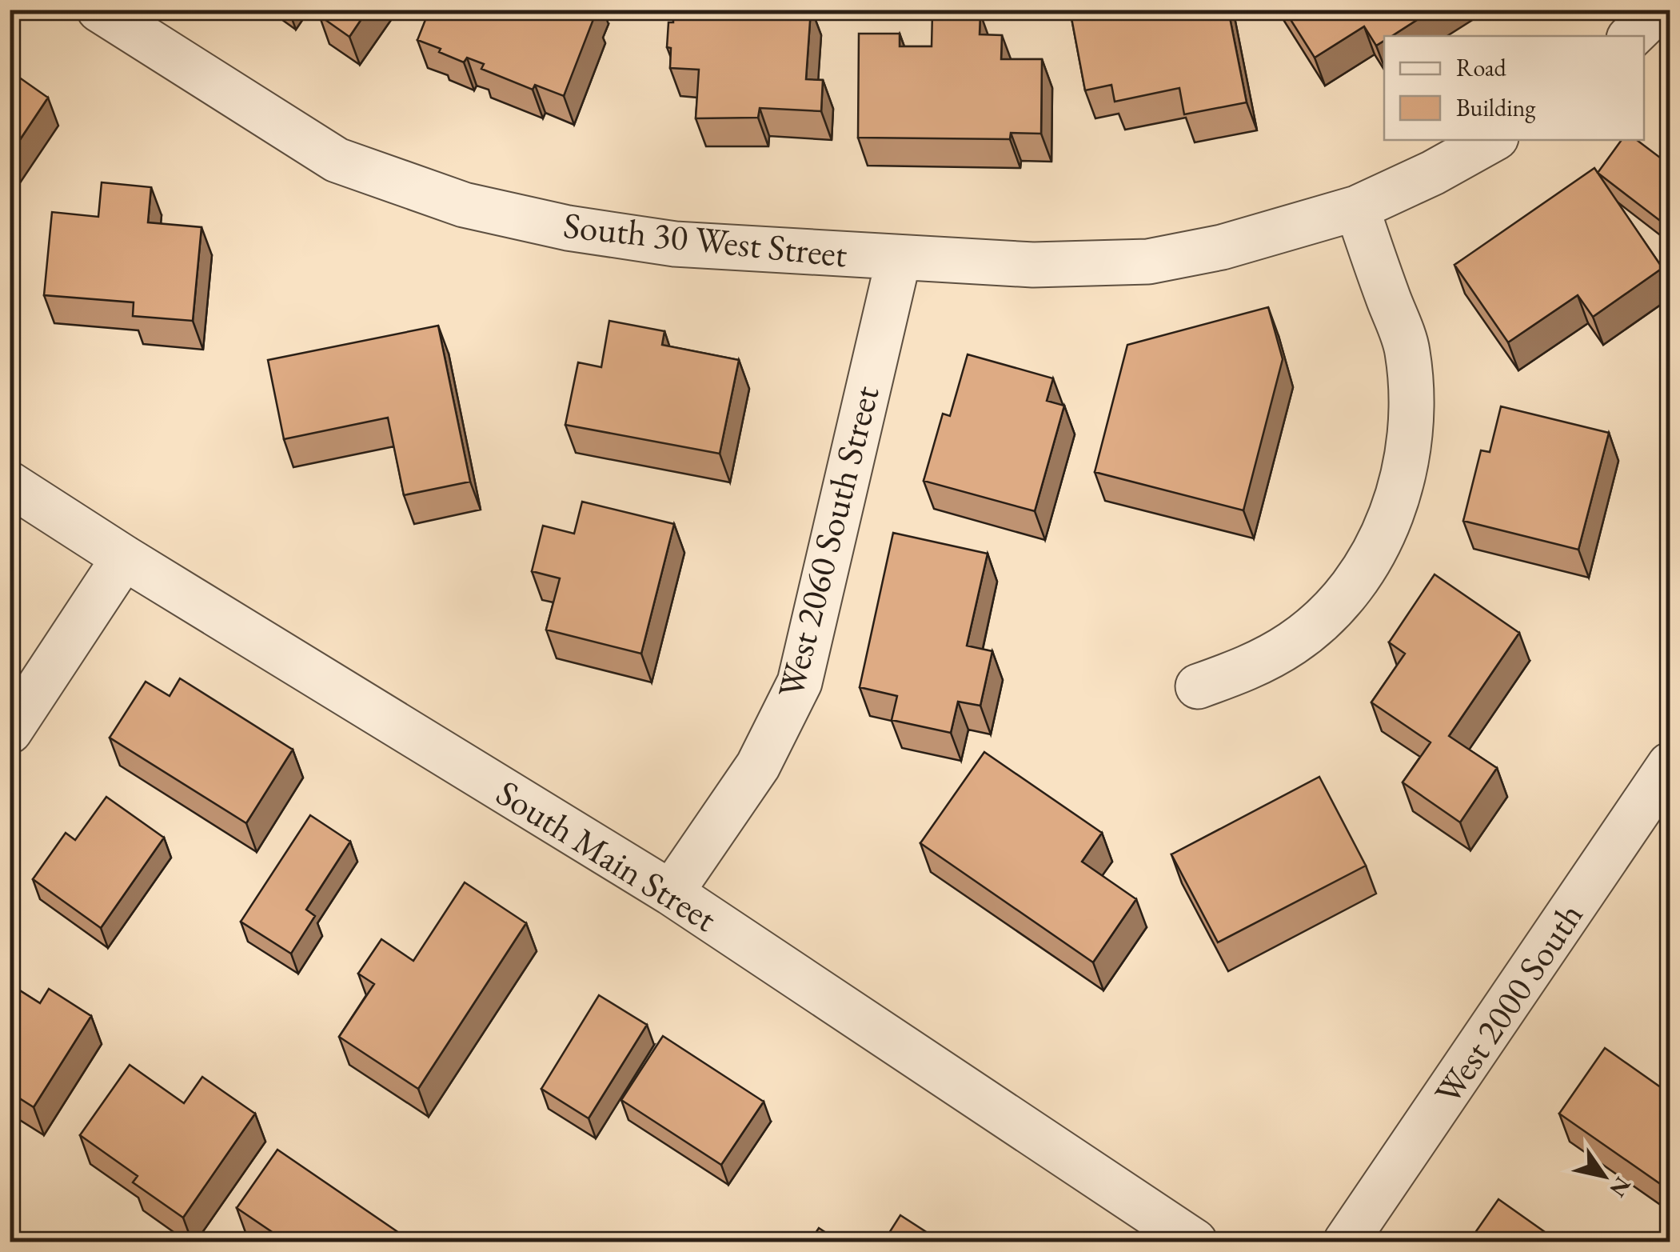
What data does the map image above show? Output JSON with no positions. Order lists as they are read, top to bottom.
{
  "streets": {
    "street": [
      "South 30 West Street",
      "West 2060 South Street",
      "South Main Street",
      "West 2000 South"
    ]
  },
  "crossings": [
    ["South 30 West Street", "West 2060 South Street"],
    ["West 2060 South Street", "South Main Street"]
  ],
  "legend": ["Road", "Building"],
  "north": "bottom right"
}
